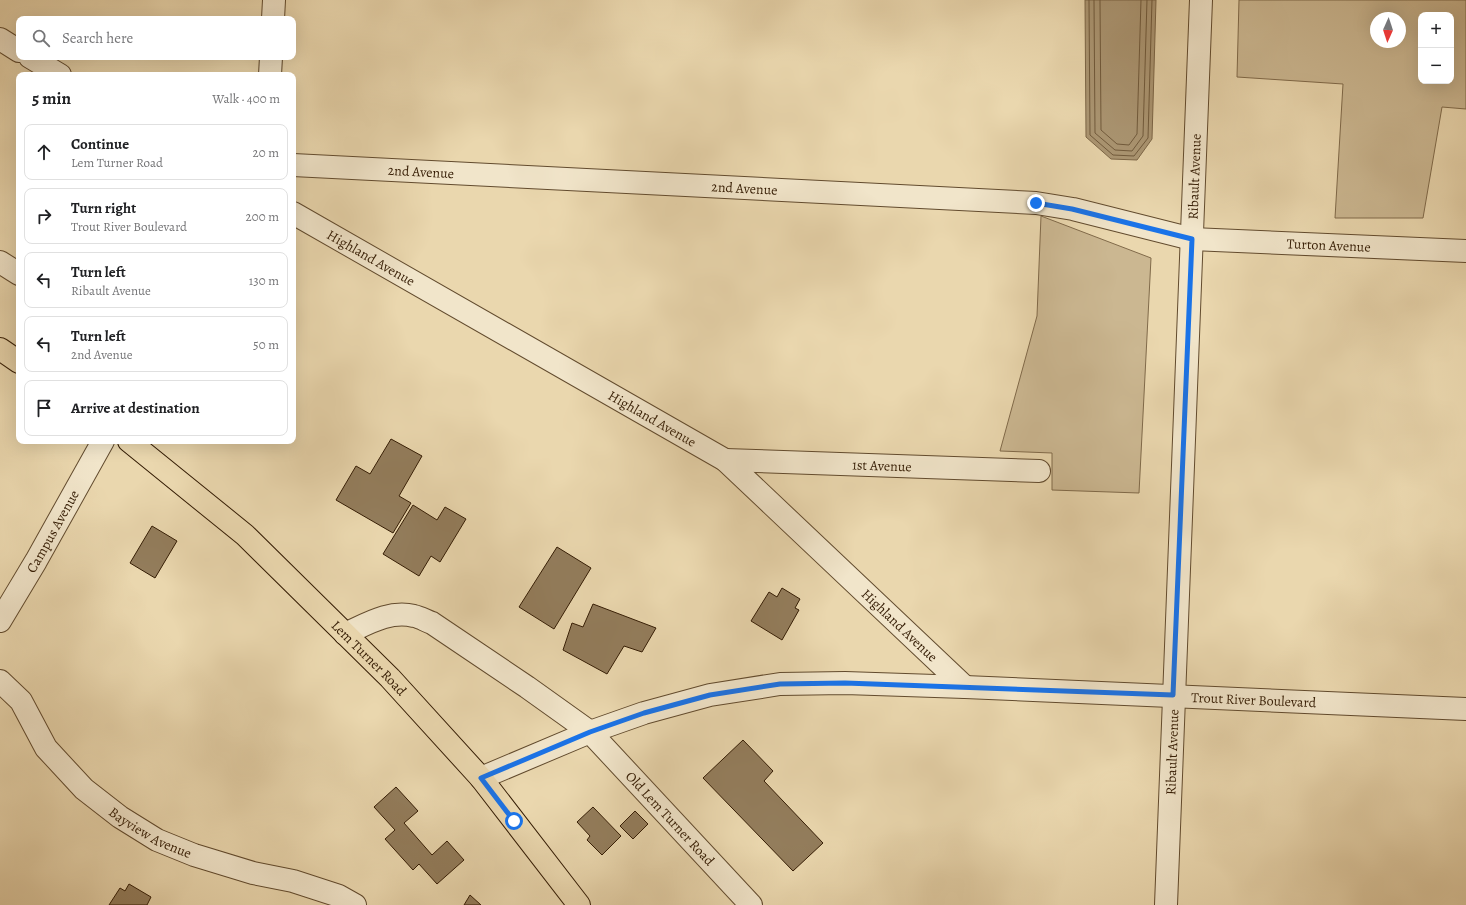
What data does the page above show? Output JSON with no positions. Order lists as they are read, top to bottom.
{
  "streets": {
    "main road": ["Lem Turner Road"],
    "street": [
      "2nd Avenue",
      "Ribault Avenue",
      "Turton Avenue",
      "Highland Avenue",
      "1st Avenue",
      "Campus Avenue",
      "Trout River Boulevard",
      "Old Lem Turner Road",
      "Bayview Avenue"
    ]
  },
  "crossings": [
    ["2nd Avenue", "Ribault Avenue"],
    ["2nd Avenue", "Turton Avenue"],
    ["Ribault Avenue", "Turton Avenue"],
    ["Ribault Avenue", "Trout River Boulevard"],
    ["Highland Avenue", "1st Avenue"],
    ["Highland Avenue", "Trout River Boulevard"],
    ["Lem Turner Road", "Trout River Boulevard"],
    ["Lem Turner Road", "Old Lem Turner Road"],
    ["Trout River Boulevard", "Old Lem Turner Road"]
  ],
  "north": "bottom",
  "page": {
    "map_buttons": ["+", "−"],
    "search": "Search here",
    "heading": ["5 min", "Walk · 400 m"],
    "list": [
      ["Continue", "Lem Turner Road", "20 m"],
      ["Turn right", "Trout River Boulevard", "200 m"],
      ["Turn left", "Ribault Avenue", "130 m"],
      ["Turn left", "2nd Avenue", "50 m"],
      "Arrive at destination"
    ]
  }
}
